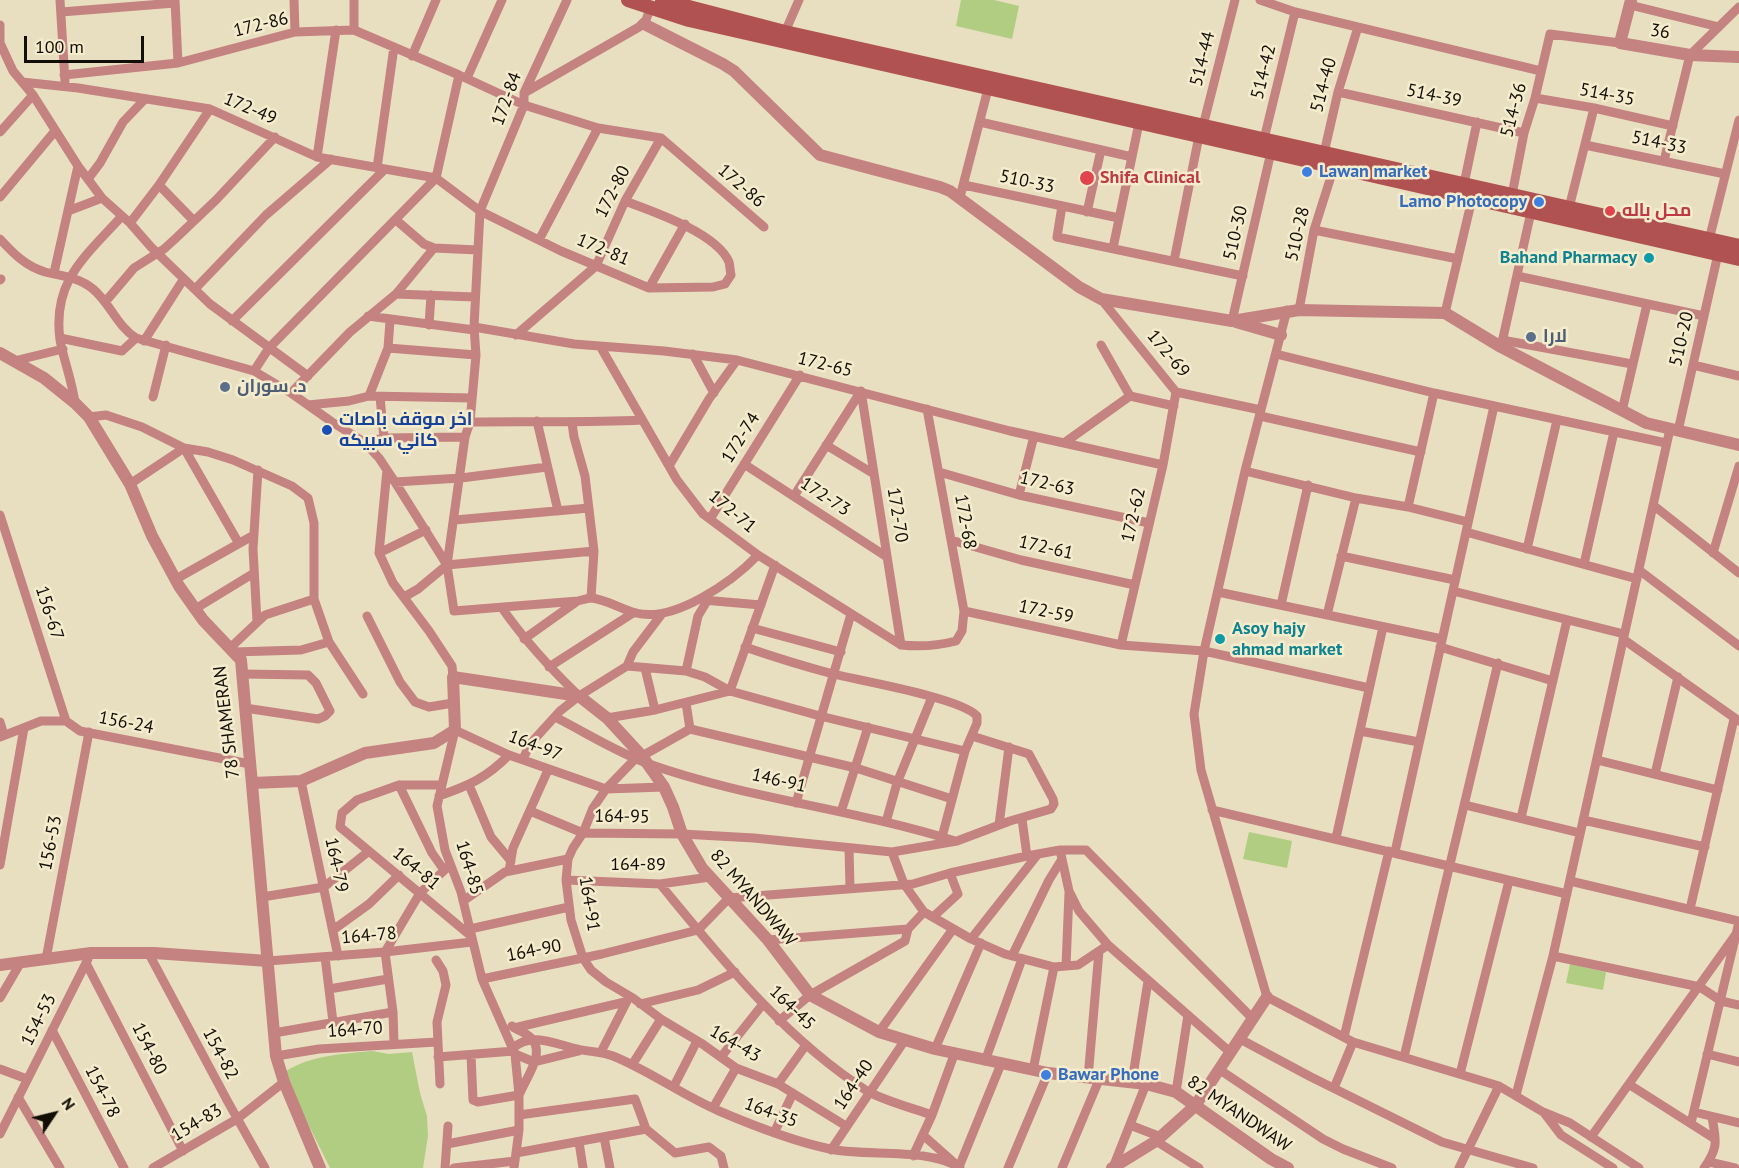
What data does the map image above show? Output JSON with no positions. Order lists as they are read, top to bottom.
{
  "streets": {
    "street": [
      "172-86",
      "36",
      "514-44",
      "514-42",
      "514-40",
      "514-35",
      "514-39",
      "172-84",
      "172-49",
      "514-36",
      "514-33",
      "510-33",
      "172-80",
      "510-30",
      "510-28",
      "172-81",
      "510-20",
      "172-69",
      "172-65",
      "172-74",
      "172-63",
      "172-73",
      "172-71",
      "172-70",
      "172-62",
      "172-68",
      "172-61",
      "172-59",
      "156-67",
      "78 SHAMERAN",
      "156-24",
      "164-97",
      "146-91",
      "164-95",
      "156-53",
      "164-79",
      "164-89",
      "164-85",
      "164-81",
      "82 MYANDWAW",
      "164-91",
      "164-78",
      "164-90",
      "164-45",
      "154-53",
      "164-70",
      "164-43",
      "154-80",
      "154-82",
      "164-40",
      "154-78",
      "164-35",
      "154-83"
    ]
  },
  "crossings": [
    ["172-86", "172-84"],
    ["172-86", "172-80"],
    ["36", "514-36"],
    ["514-42", "510-30"],
    ["514-40", "514-39"],
    ["514-35", "514-36"],
    ["514-39", "514-36"],
    ["172-84", "172-81"],
    ["172-49", "172-81"],
    ["172-80", "172-81"],
    ["172-80", "172-65"],
    ["510-28", "172-69"],
    ["510-28", "172-59"],
    ["172-69", "172-62"],
    ["172-65", "172-74"],
    ["172-65", "172-71"],
    ["172-65", "172-70"],
    ["172-65", "172-62"],
    ["172-65", "172-68"],
    ["172-74", "172-73"],
    ["172-74", "172-71"],
    ["172-63", "172-62"],
    ["172-63", "172-68"],
    ["172-73", "172-70"],
    ["172-71", "172-70"],
    ["172-71", "172-68"],
    ["172-70", "172-68"],
    ["172-62", "172-61"],
    ["172-62", "172-59"],
    ["172-68", "172-61"],
    ["172-68", "172-59"],
    ["156-67", "156-24"],
    ["78 SHAMERAN", "156-24"],
    ["78 SHAMERAN", "164-78"],
    ["78 SHAMERAN", "164-70"],
    ["78 SHAMERAN", "154-83"],
    ["156-24", "156-53"],
    ["164-97", "164-85"],
    ["164-97", "164-91"],
    ["146-91", "164-95"],
    ["146-91", "82 MYANDWAW"],
    ["164-95", "82 MYANDWAW"],
    ["164-95", "164-91"],
    ["164-79", "164-78"],
    ["164-89", "82 MYANDWAW"],
    ["164-89", "164-91"],
    ["164-89", "164-45"],
    ["164-85", "164-81"],
    ["164-85", "164-78"],
    ["164-85", "164-90"],
    ["164-85", "164-35"],
    ["164-81", "164-78"],
    ["82 MYANDWAW", "164-40"],
    ["164-91", "164-78"],
    ["164-91", "164-90"],
    ["164-91", "164-43"],
    ["164-90", "164-45"],
    ["164-45", "164-40"],
    ["154-53", "154-80"],
    ["154-53", "154-78"],
    ["164-43", "164-40"],
    ["154-80", "154-83"],
    ["154-82", "154-83"],
    ["164-40", "164-35"]
  ],
  "places": [
    "Lawan market",
    "Shifa Clinical",
    "Lamo Photocopy",
    "محل باله",
    "Bahand Pharmacy",
    "لارا",
    "د. سوران",
    "اخر موقف باصات كاني سبيكه",
    "Asoy hajy ahmad market",
    "Bawar Phone"
  ],
  "scale_bar": "100 m",
  "north": "top right"
}
